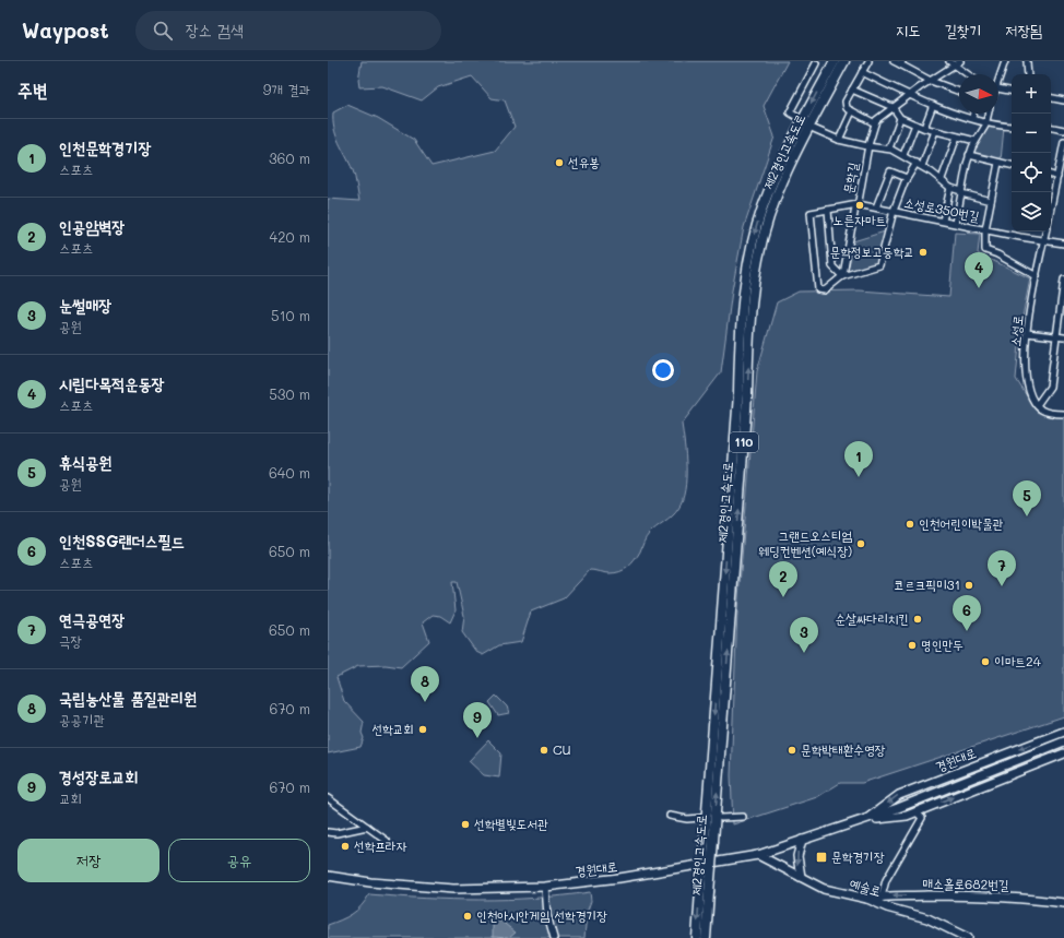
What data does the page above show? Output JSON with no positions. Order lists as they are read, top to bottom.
{
  "streets": {
    "highway": ["제2경인고속도로", "110"],
    "main road": ["경원대로", "매소홀로682번길", "예술로"],
    "street": ["문학길", "소성로350번길", "소성로"]
  },
  "crossings": [
    ["문학길", "소성로350번길"],
    ["소성로350번길", "소성로"],
    ["경원대로", "예술로"],
    ["매소홀로682번길", "예술로"]
  ],
  "one_way": ["매소홀로682번길"],
  "places": {
    "other": [
      "선유봉",
      "노른자마트",
      "문학정보고등학교",
      "인천어린이박물관",
      "그랜드오스티엄 웨딩컨벤션(예식장)",
      "코르크픽미31",
      "순살싸다리치킨",
      "명인만두",
      "이마트24",
      "선학교회",
      "CU",
      "문학박태환수영장",
      "선학별빛도서관",
      "선학프라자",
      "인천아시안게임 선학경기장"
    ],
    "transit": ["문학경기장"]
  },
  "north": "right",
  "page": {
    "header": "Waypost",
    "search": "장소 검색",
    "nav": ["지도", "길찾기", "저장됨"],
    "heading": ["주변", "9개 결과"],
    "map_buttons": ["+", "−"],
    "list": [
      {
        "mark": "1",
        "name": "인천문학경기장",
        "note": "스포츠",
        "value": "360 m"
      },
      {
        "mark": "2",
        "name": "인공암벽장",
        "note": "스포츠",
        "value": "420 m"
      },
      {
        "mark": "3",
        "name": "눈썰매장",
        "note": "공원",
        "value": "510 m"
      },
      {
        "mark": "4",
        "name": "시립다목적운동장",
        "note": "스포츠",
        "value": "530 m"
      },
      {
        "mark": "5",
        "name": "휴식공원",
        "note": "공원",
        "value": "640 m"
      },
      {
        "mark": "6",
        "name": "인천SSG랜더스필드",
        "note": "스포츠",
        "value": "650 m"
      },
      {
        "mark": "7",
        "name": "연극공연장",
        "note": "극장",
        "value": "650 m"
      },
      {
        "mark": "8",
        "name": "국립농산물 품질관리원",
        "note": "공공기관",
        "value": "670 m"
      },
      {
        "mark": "9",
        "name": "경성장로교회",
        "note": "교회",
        "value": "670 m"
      }
    ],
    "pins": [
      "4",
      "1",
      "5",
      "7",
      "2",
      "6",
      "3",
      "8",
      "9"
    ],
    "buttons": ["저장", "공유"]
  }
}
